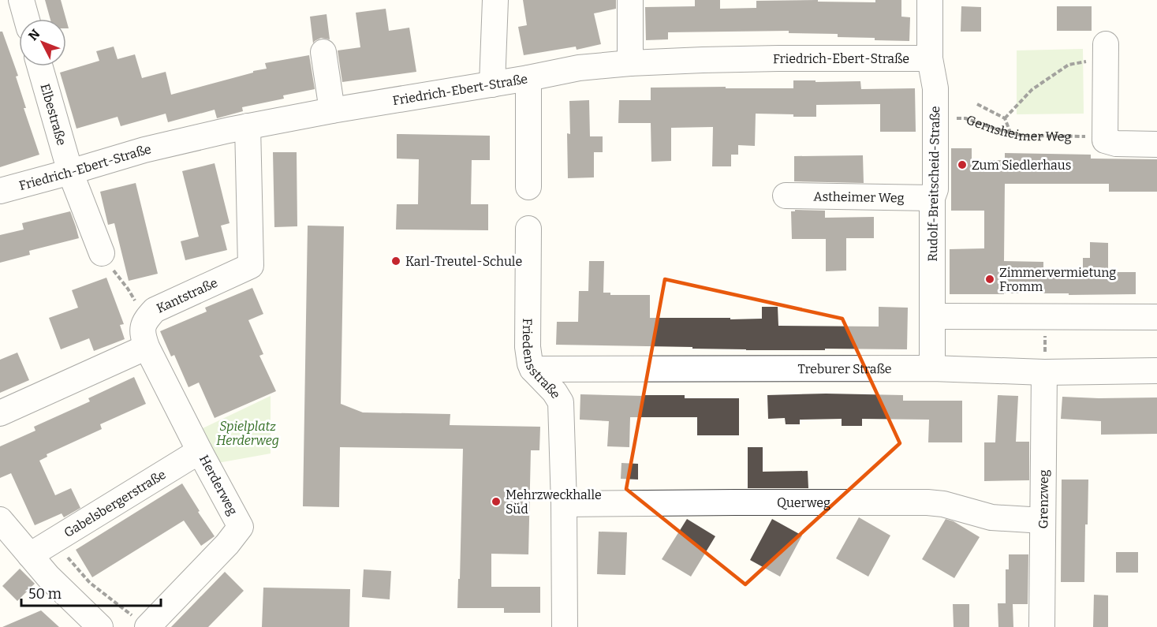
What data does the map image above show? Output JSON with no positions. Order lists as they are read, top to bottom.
{
  "streets": {
    "street": [
      "Friedrich-Ebert-Straße",
      "Elbestraße",
      "Rudolf-Breitscheid-Straße",
      "Astheimer Weg",
      "Kantstraße",
      "Friedensstraße",
      "Treburer Straße",
      "Herderweg",
      "Grenzweg",
      "Querweg",
      "Gabelsbergerstraße"
    ],
    "path": ["Gernsheimer Weg"]
  },
  "crossings": [
    ["Friedrich-Ebert-Straße", "Elbestraße"],
    ["Friedrich-Ebert-Straße", "Rudolf-Breitscheid-Straße"],
    ["Friedrich-Ebert-Straße", "Kantstraße"],
    ["Gernsheimer Weg", "Rudolf-Breitscheid-Straße"],
    ["Rudolf-Breitscheid-Straße", "Astheimer Weg"],
    ["Rudolf-Breitscheid-Straße", "Treburer Straße"],
    ["Kantstraße", "Herderweg"],
    ["Friedensstraße", "Treburer Straße"],
    ["Friedensstraße", "Querweg"],
    ["Treburer Straße", "Grenzweg"],
    ["Herderweg", "Gabelsbergerstraße"],
    ["Grenzweg", "Querweg"]
  ],
  "parks": ["Spielplatz Herderweg"],
  "places": [
    "Zum Siedlerhaus",
    "Karl-Treutel-Schule",
    "Zimmervermietung Fromm",
    "Mehrzweckhalle Süd"
  ],
  "scale_bar": "50 m",
  "north": "top left"
}
